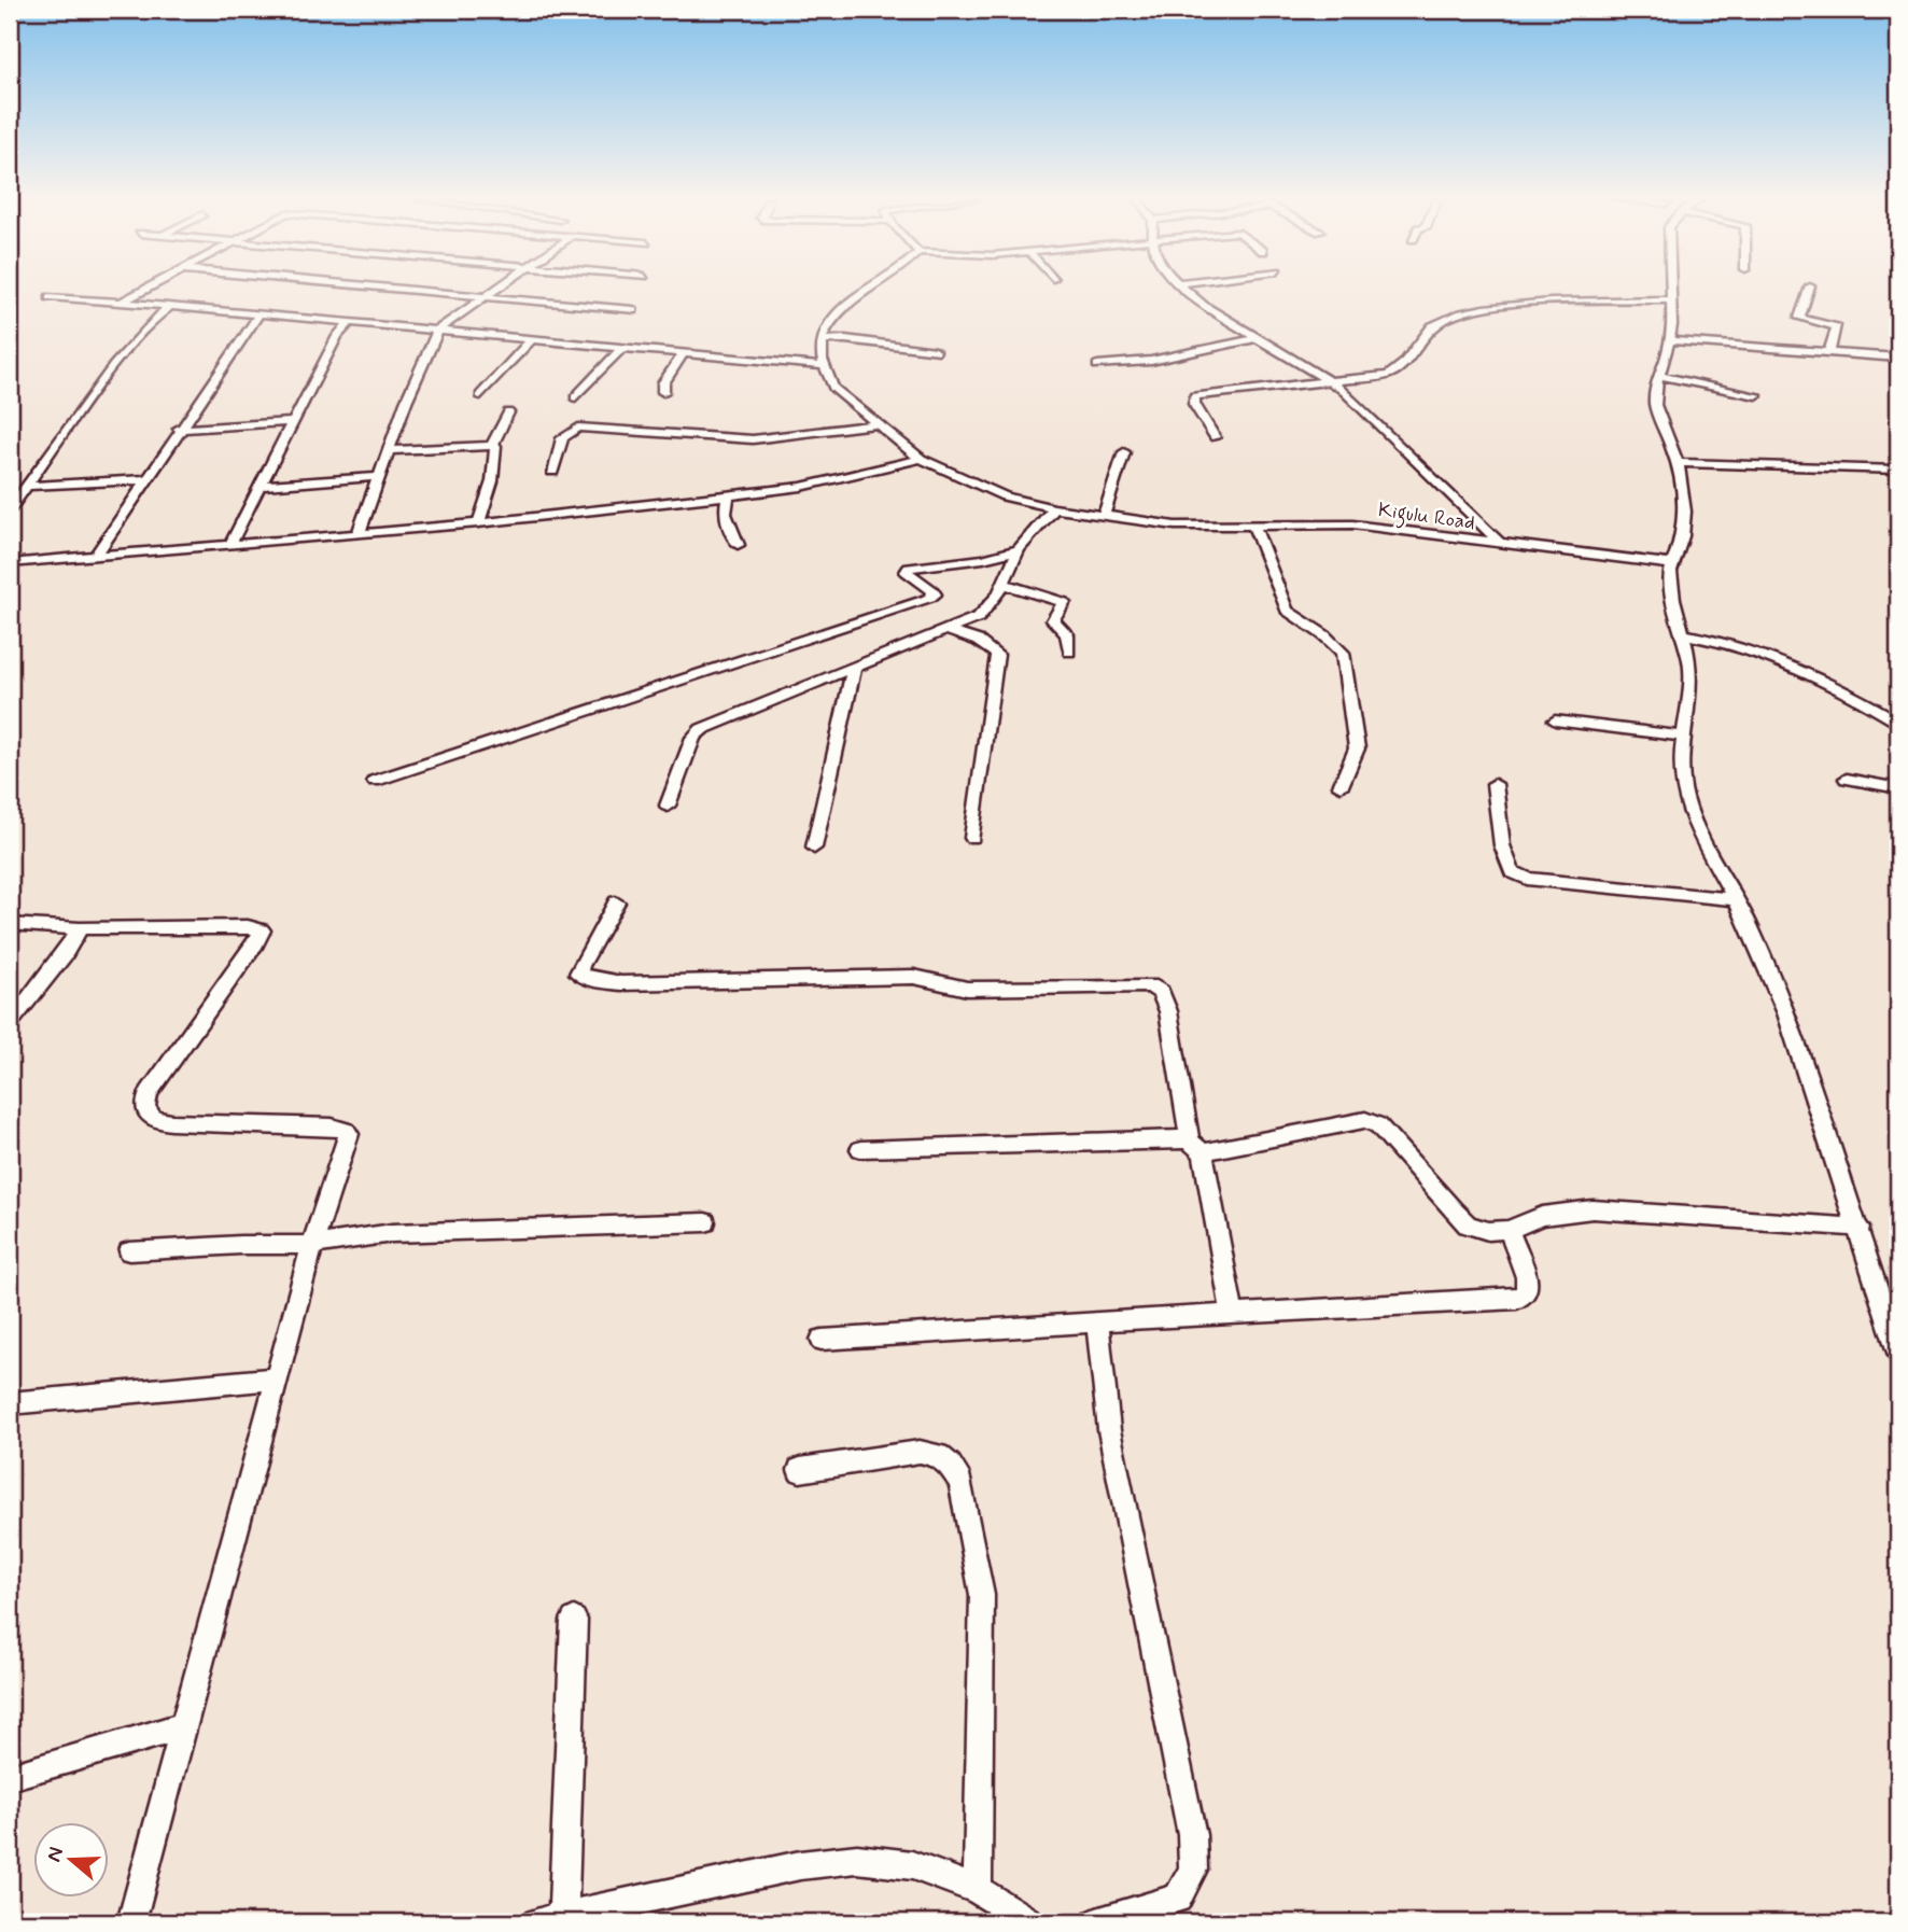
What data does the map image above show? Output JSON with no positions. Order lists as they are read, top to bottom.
{
  "streets": {
    "street": ["Kigulu Road"]
  },
  "north": "left"
}
